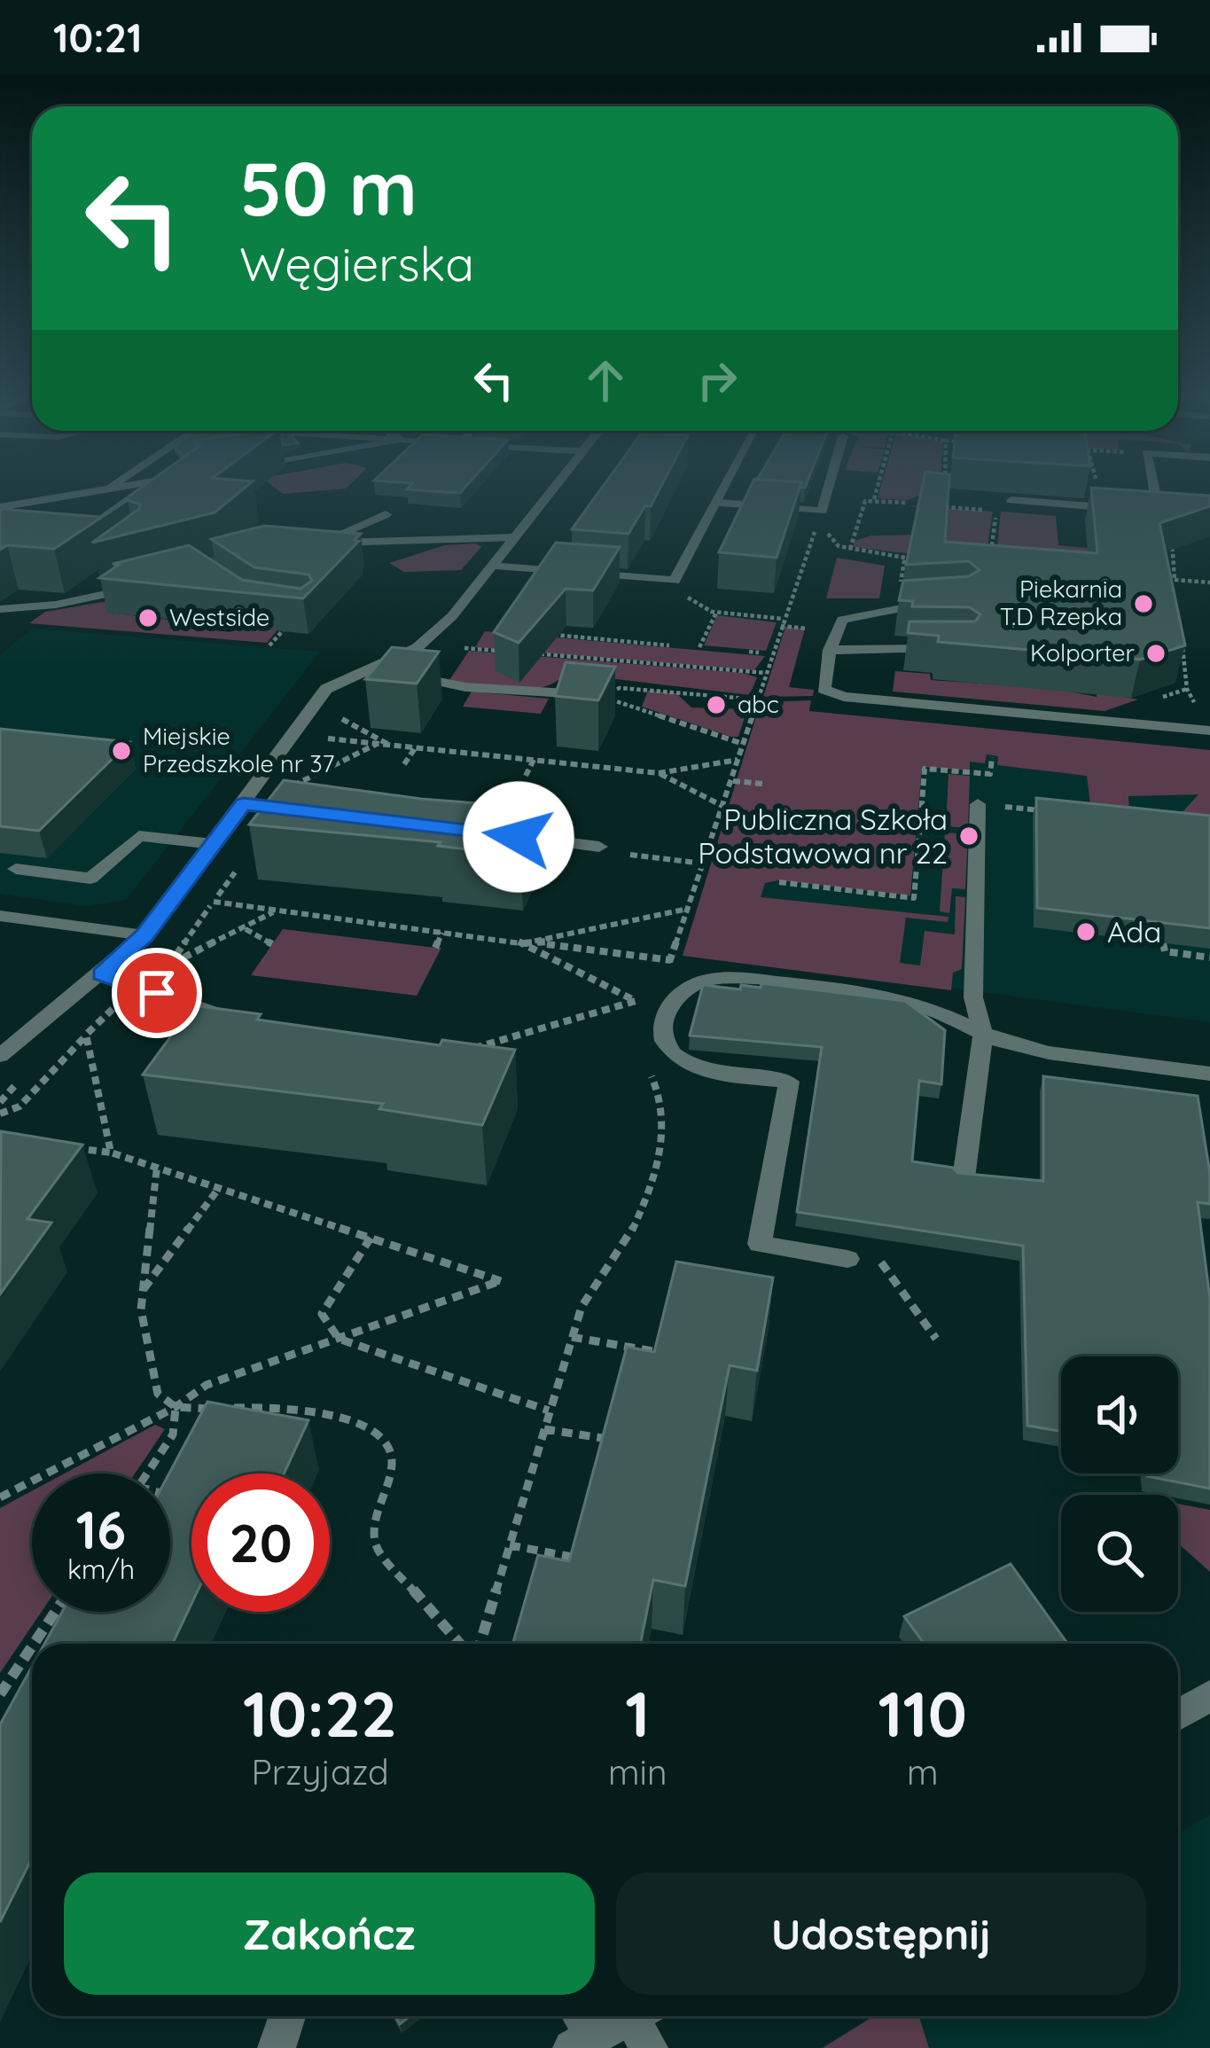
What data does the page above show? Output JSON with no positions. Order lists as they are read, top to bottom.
{
  "places": [
    "Piekarnia T.D Rzepka",
    "Westside",
    "Kolporter",
    "abc",
    "Miejskie Przedszkole nr 37",
    "Publiczna Szkoła Podstawowa nr 22",
    "Ada"
  ],
  "page": {
    "status": "10:21",
    "turn": ["50 m", "Węgierska"],
    "speed": "16 km/h",
    "limit": "20",
    "eta": [
      "10:22",
      "Przyjazd",
      "1",
      "min",
      "110",
      "m"
    ],
    "buttons": ["Zakończ", "Udostępnij"]
  }
}
